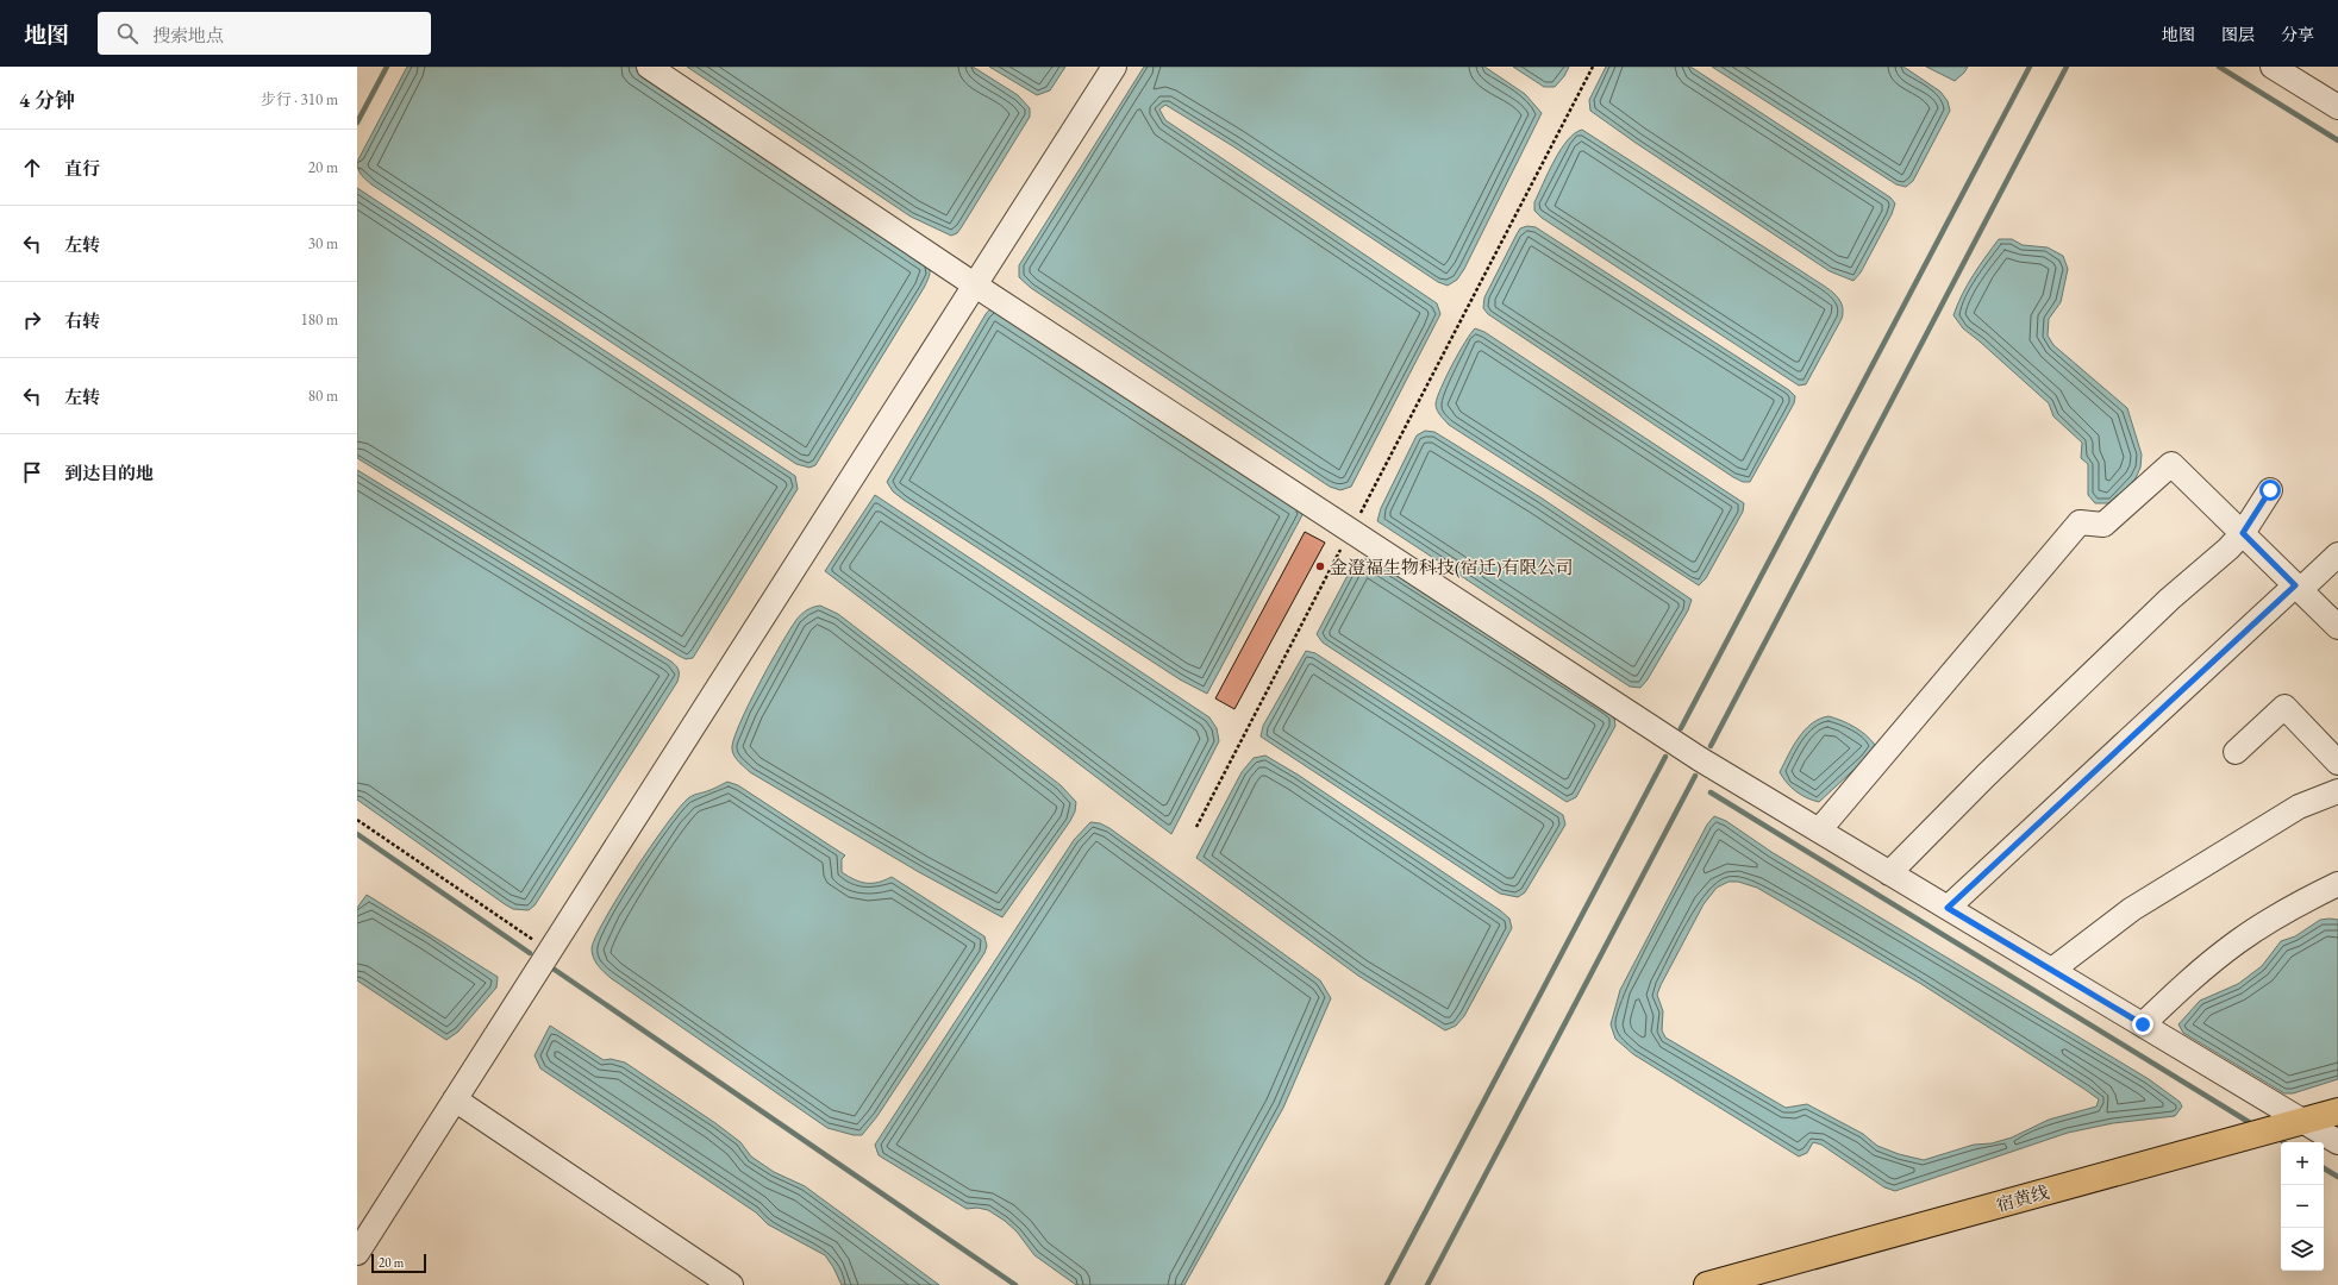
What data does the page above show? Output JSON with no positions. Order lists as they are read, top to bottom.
{
  "streets": {
    "main road": ["宿黄线"]
  },
  "places": ["金澄福生物科技(宿迁)有限公司"],
  "scale_bar": "20 m",
  "page": {
    "header": "地图",
    "search": "搜索地点",
    "nav": ["地图", "图层", "分享"],
    "heading": ["4 分钟", "步行 · 310 m"],
    "list": [
      ["直行", "20 m"],
      ["左转", "30 m"],
      ["右转", "180 m"],
      ["左转", "80 m"],
      "到达目的地"
    ],
    "map_buttons": ["+", "−"],
    "scale": "20 m"
  }
}
